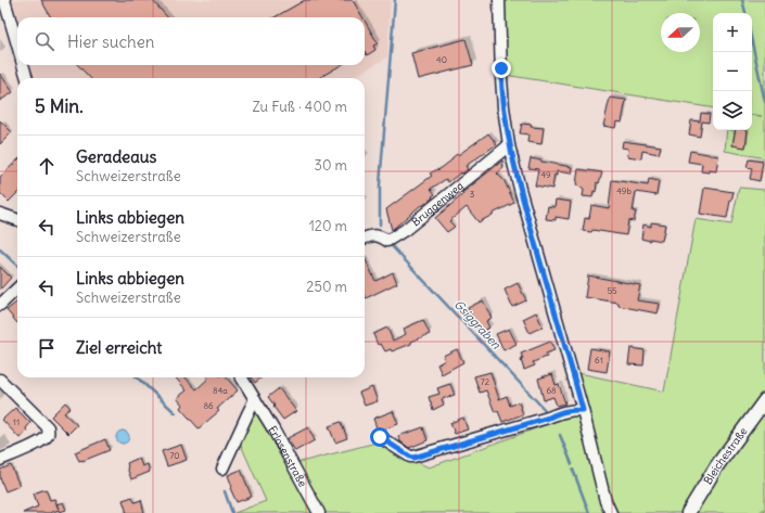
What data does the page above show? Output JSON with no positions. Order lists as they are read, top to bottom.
{
  "streets": {
    "main road": ["Bleichestraße"],
    "street": ["Bruggenweg", "Erlosenstraße"]
  },
  "water": ["Gsiggraben"],
  "house_numbers": [
    "40",
    "49",
    "49b",
    "3",
    "55",
    "61",
    "72",
    "84a",
    "68",
    "86",
    "11",
    "70"
  ],
  "north": "left",
  "page": {
    "map_buttons": ["+", "−"],
    "search": "Hier suchen",
    "heading": ["5 Min.", "Zu Fuß · 400 m"],
    "list": [
      ["Geradeaus", "Schweizerstraße", "30 m"],
      ["Links abbiegen", "Schweizerstraße", "120 m"],
      ["Links abbiegen", "Schweizerstraße", "250 m"],
      "Ziel erreicht"
    ]
  }
}
